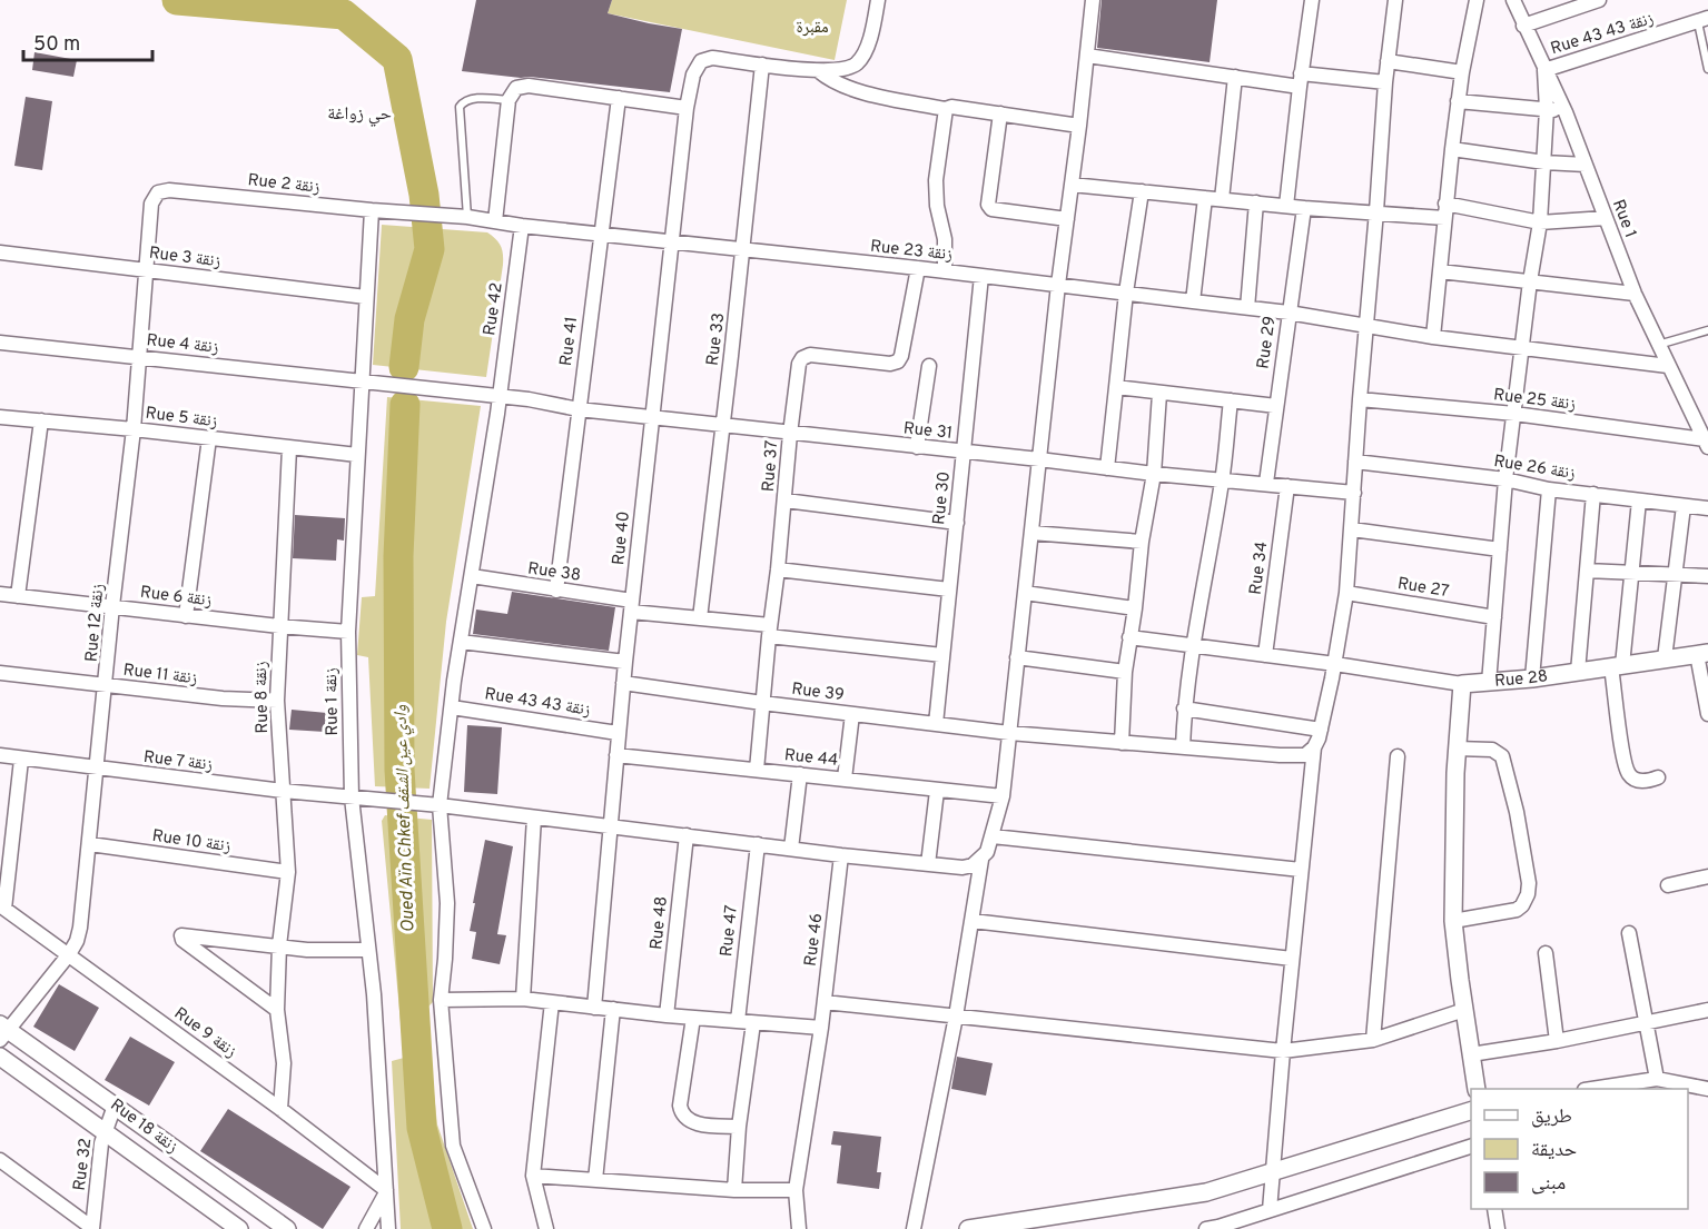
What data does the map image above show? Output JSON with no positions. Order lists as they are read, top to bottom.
{
  "streets": {
    "street": [
      "Rue 43 زنقة 43",
      "Rue 2 زنقة",
      "Rue 1",
      "Rue 23 زنقة",
      "Rue 3 زنقة",
      "Rue 42",
      "Rue 33",
      "Rue 41",
      "Rue 29",
      "Rue 4 زنقة",
      "Rue 25 زنقة",
      "Rue 5 زنقة",
      "Rue 31",
      "Rue 37",
      "Rue 26 زنقة",
      "Rue 30",
      "Rue 40",
      "Rue 34",
      "Rue 38",
      "Rue 27",
      "Rue 6 زنقة",
      "Rue 12 زنقة",
      "Rue 11 زنقة",
      "Rue 28",
      "Rue 39",
      "Rue 8 زنقة",
      "Rue 1 زنقة",
      "Rue 44",
      "Rue 7 زنقة",
      "Rue 10 زنقة",
      "Rue 48",
      "Rue 47",
      "Rue 46",
      "Rue 9 زنقة",
      "Rue 18 زنقة",
      "Rue 32"
    ]
  },
  "crossings": [
    ["Rue 43 زنقة 43", "Rue 1"],
    ["Rue 43 زنقة 43", "Rue 42"],
    ["Rue 43 زنقة 43", "Rue 40"],
    ["Rue 2 زنقة", "Rue 23 زنقة"],
    ["Rue 2 زنقة", "Rue 12 زنقة"],
    ["Rue 2 زنقة", "Rue 1 زنقة"],
    ["Rue 1", "Rue 23 زنقة"],
    ["Rue 1", "Rue 25 زنقة"],
    ["Rue 23 زنقة", "Rue 42"],
    ["Rue 23 زنقة", "Rue 33"],
    ["Rue 23 زنقة", "Rue 41"],
    ["Rue 23 زنقة", "Rue 29"],
    ["Rue 23 زنقة", "Rue 37"],
    ["Rue 23 زنقة", "Rue 30"],
    ["Rue 23 زنقة", "Rue 40"],
    ["Rue 3 زنقة", "Rue 12 زنقة"],
    ["Rue 3 زنقة", "Rue 1 زنقة"],
    ["Rue 42", "Rue 4 زنقة"],
    ["Rue 42", "Rue 31"],
    ["Rue 42", "Rue 38"],
    ["Rue 42", "Rue 7 زنقة"],
    ["Rue 33", "Rue 31"],
    ["Rue 33", "Rue 40"],
    ["Rue 33", "Rue 38"],
    ["Rue 41", "Rue 31"],
    ["Rue 41", "Rue 38"],
    ["Rue 29", "Rue 31"],
    ["Rue 4 زنقة", "Rue 31"],
    ["Rue 4 زنقة", "Rue 12 زنقة"],
    ["Rue 4 زنقة", "Rue 1 زنقة"],
    ["Rue 5 زنقة", "Rue 12 زنقة"],
    ["Rue 5 زنقة", "Rue 8 زنقة"],
    ["Rue 5 زنقة", "Rue 1 زنقة"],
    ["Rue 31", "Rue 37"],
    ["Rue 31", "Rue 30"],
    ["Rue 31", "Rue 40"],
    ["Rue 31", "Rue 34"],
    ["Rue 37", "Rue 38"],
    ["Rue 37", "Rue 39"],
    ["Rue 37", "Rue 44"],
    ["Rue 30", "Rue 38"],
    ["Rue 30", "Rue 39"],
    ["Rue 40", "Rue 38"],
    ["Rue 40", "Rue 39"],
    ["Rue 40", "Rue 44"],
    ["Rue 40", "Rue 7 زنقة"],
    ["Rue 34", "Rue 28"],
    ["Rue 6 زنقة", "Rue 12 زنقة"],
    ["Rue 6 زنقة", "Rue 8 زنقة"],
    ["Rue 6 زنقة", "Rue 1 زنقة"],
    ["Rue 12 زنقة", "Rue 11 زنقة"],
    ["Rue 12 زنقة", "Rue 7 زنقة"],
    ["Rue 12 زنقة", "Rue 10 زنقة"],
    ["Rue 12 زنقة", "Rue 9 زنقة"],
    ["Rue 12 زنقة", "Rue 18 زنقة"],
    ["Rue 11 زنقة", "Rue 8 زنقة"],
    ["Rue 8 زنقة", "Rue 7 زنقة"],
    ["Rue 8 زنقة", "Rue 10 زنقة"],
    ["Rue 8 زنقة", "Rue 9 زنقة"],
    ["Rue 1 زنقة", "Rue 7 زنقة"],
    ["Rue 1 زنقة", "Rue 9 زنقة"],
    ["Rue 7 زنقة", "Rue 48"],
    ["Rue 7 زنقة", "Rue 47"],
    ["Rue 7 زنقة", "Rue 46"],
    ["Rue 18 زنقة", "Rue 32"]
  ],
  "districts": ["حي زواغة"],
  "water": ["Oued Aïn Chkef وادي عين الشقف"],
  "parks": ["مقبرة"],
  "legend": ["طريق", "حديقة", "مبنى"],
  "scale_bar": "50 m"
}
